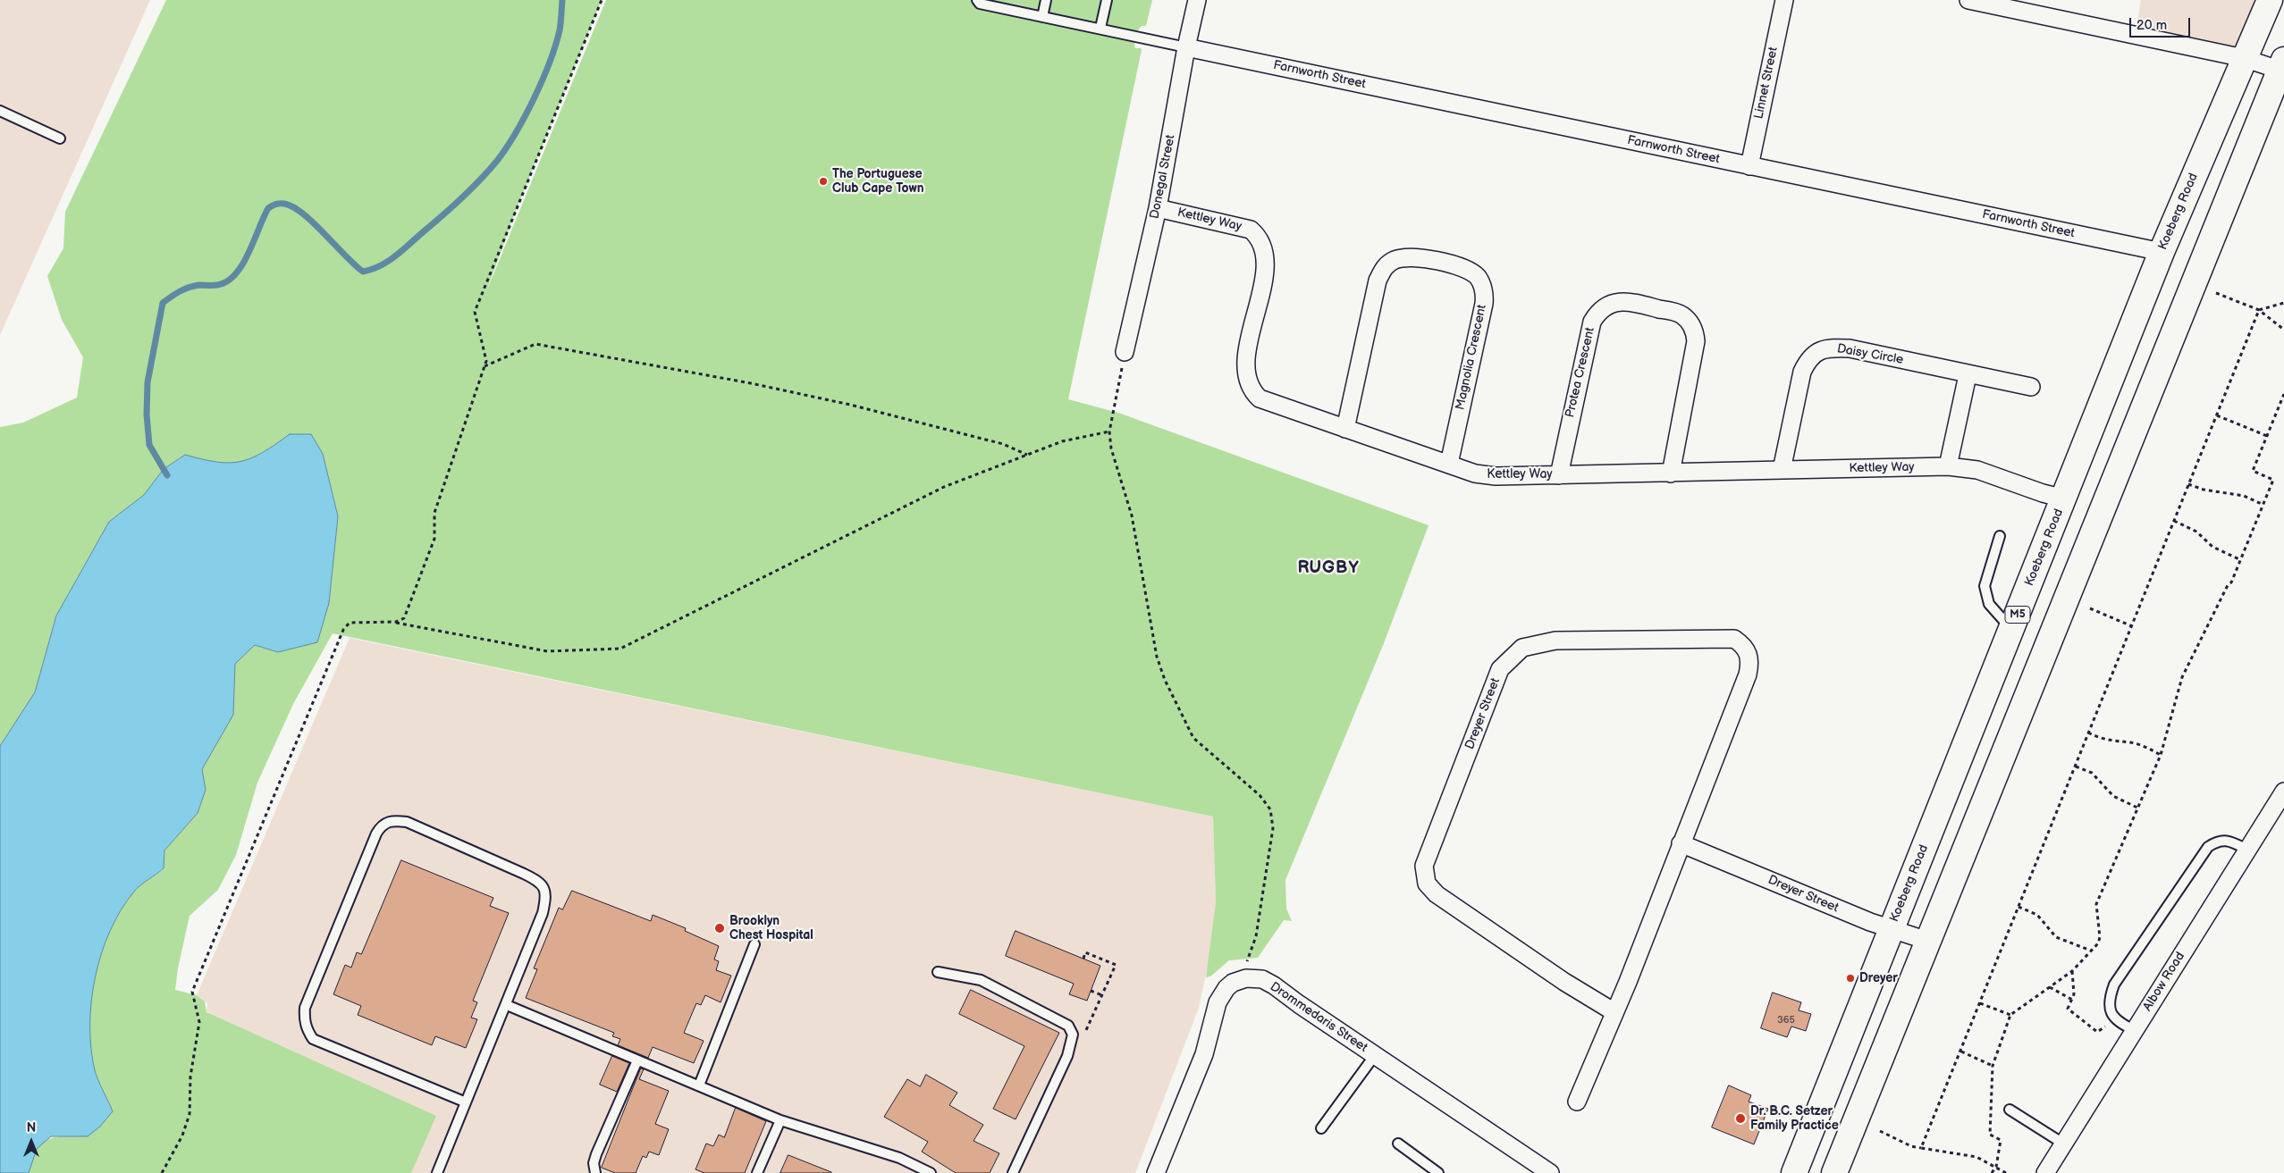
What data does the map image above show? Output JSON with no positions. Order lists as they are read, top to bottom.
{
  "streets": {
    "main road": ["Koeberg Road", "M5"],
    "street": [
      "Farnworth Street",
      "Linnet Street",
      "Donegal Street",
      "Kettley Way",
      "Daisy Circle",
      "Magnolia Crescent",
      "Protea Crescent",
      "Dreyer Street",
      "Albow Road",
      "Drommedaris Street"
    ]
  },
  "crossings": [
    ["Farnworth Street", "Linnet Street"],
    ["Farnworth Street", "Donegal Street"],
    ["Farnworth Street", "Koeberg Road"],
    ["Donegal Street", "Kettley Way"],
    ["Koeberg Road", "Kettley Way"],
    ["Koeberg Road", "Dreyer Street"],
    ["Kettley Way", "Daisy Circle"],
    ["Kettley Way", "Magnolia Crescent"],
    ["Kettley Way", "Protea Crescent"]
  ],
  "districts": ["RUGBY"],
  "places": [
    "The Portuguese Club Cape Town",
    "Brooklyn Chest Hospital",
    "Dreyer",
    "Dr. B.C. Setzer Family Practice"
  ],
  "house_numbers": ["365"],
  "scale_bar": "20 m",
  "north": "top"
}
